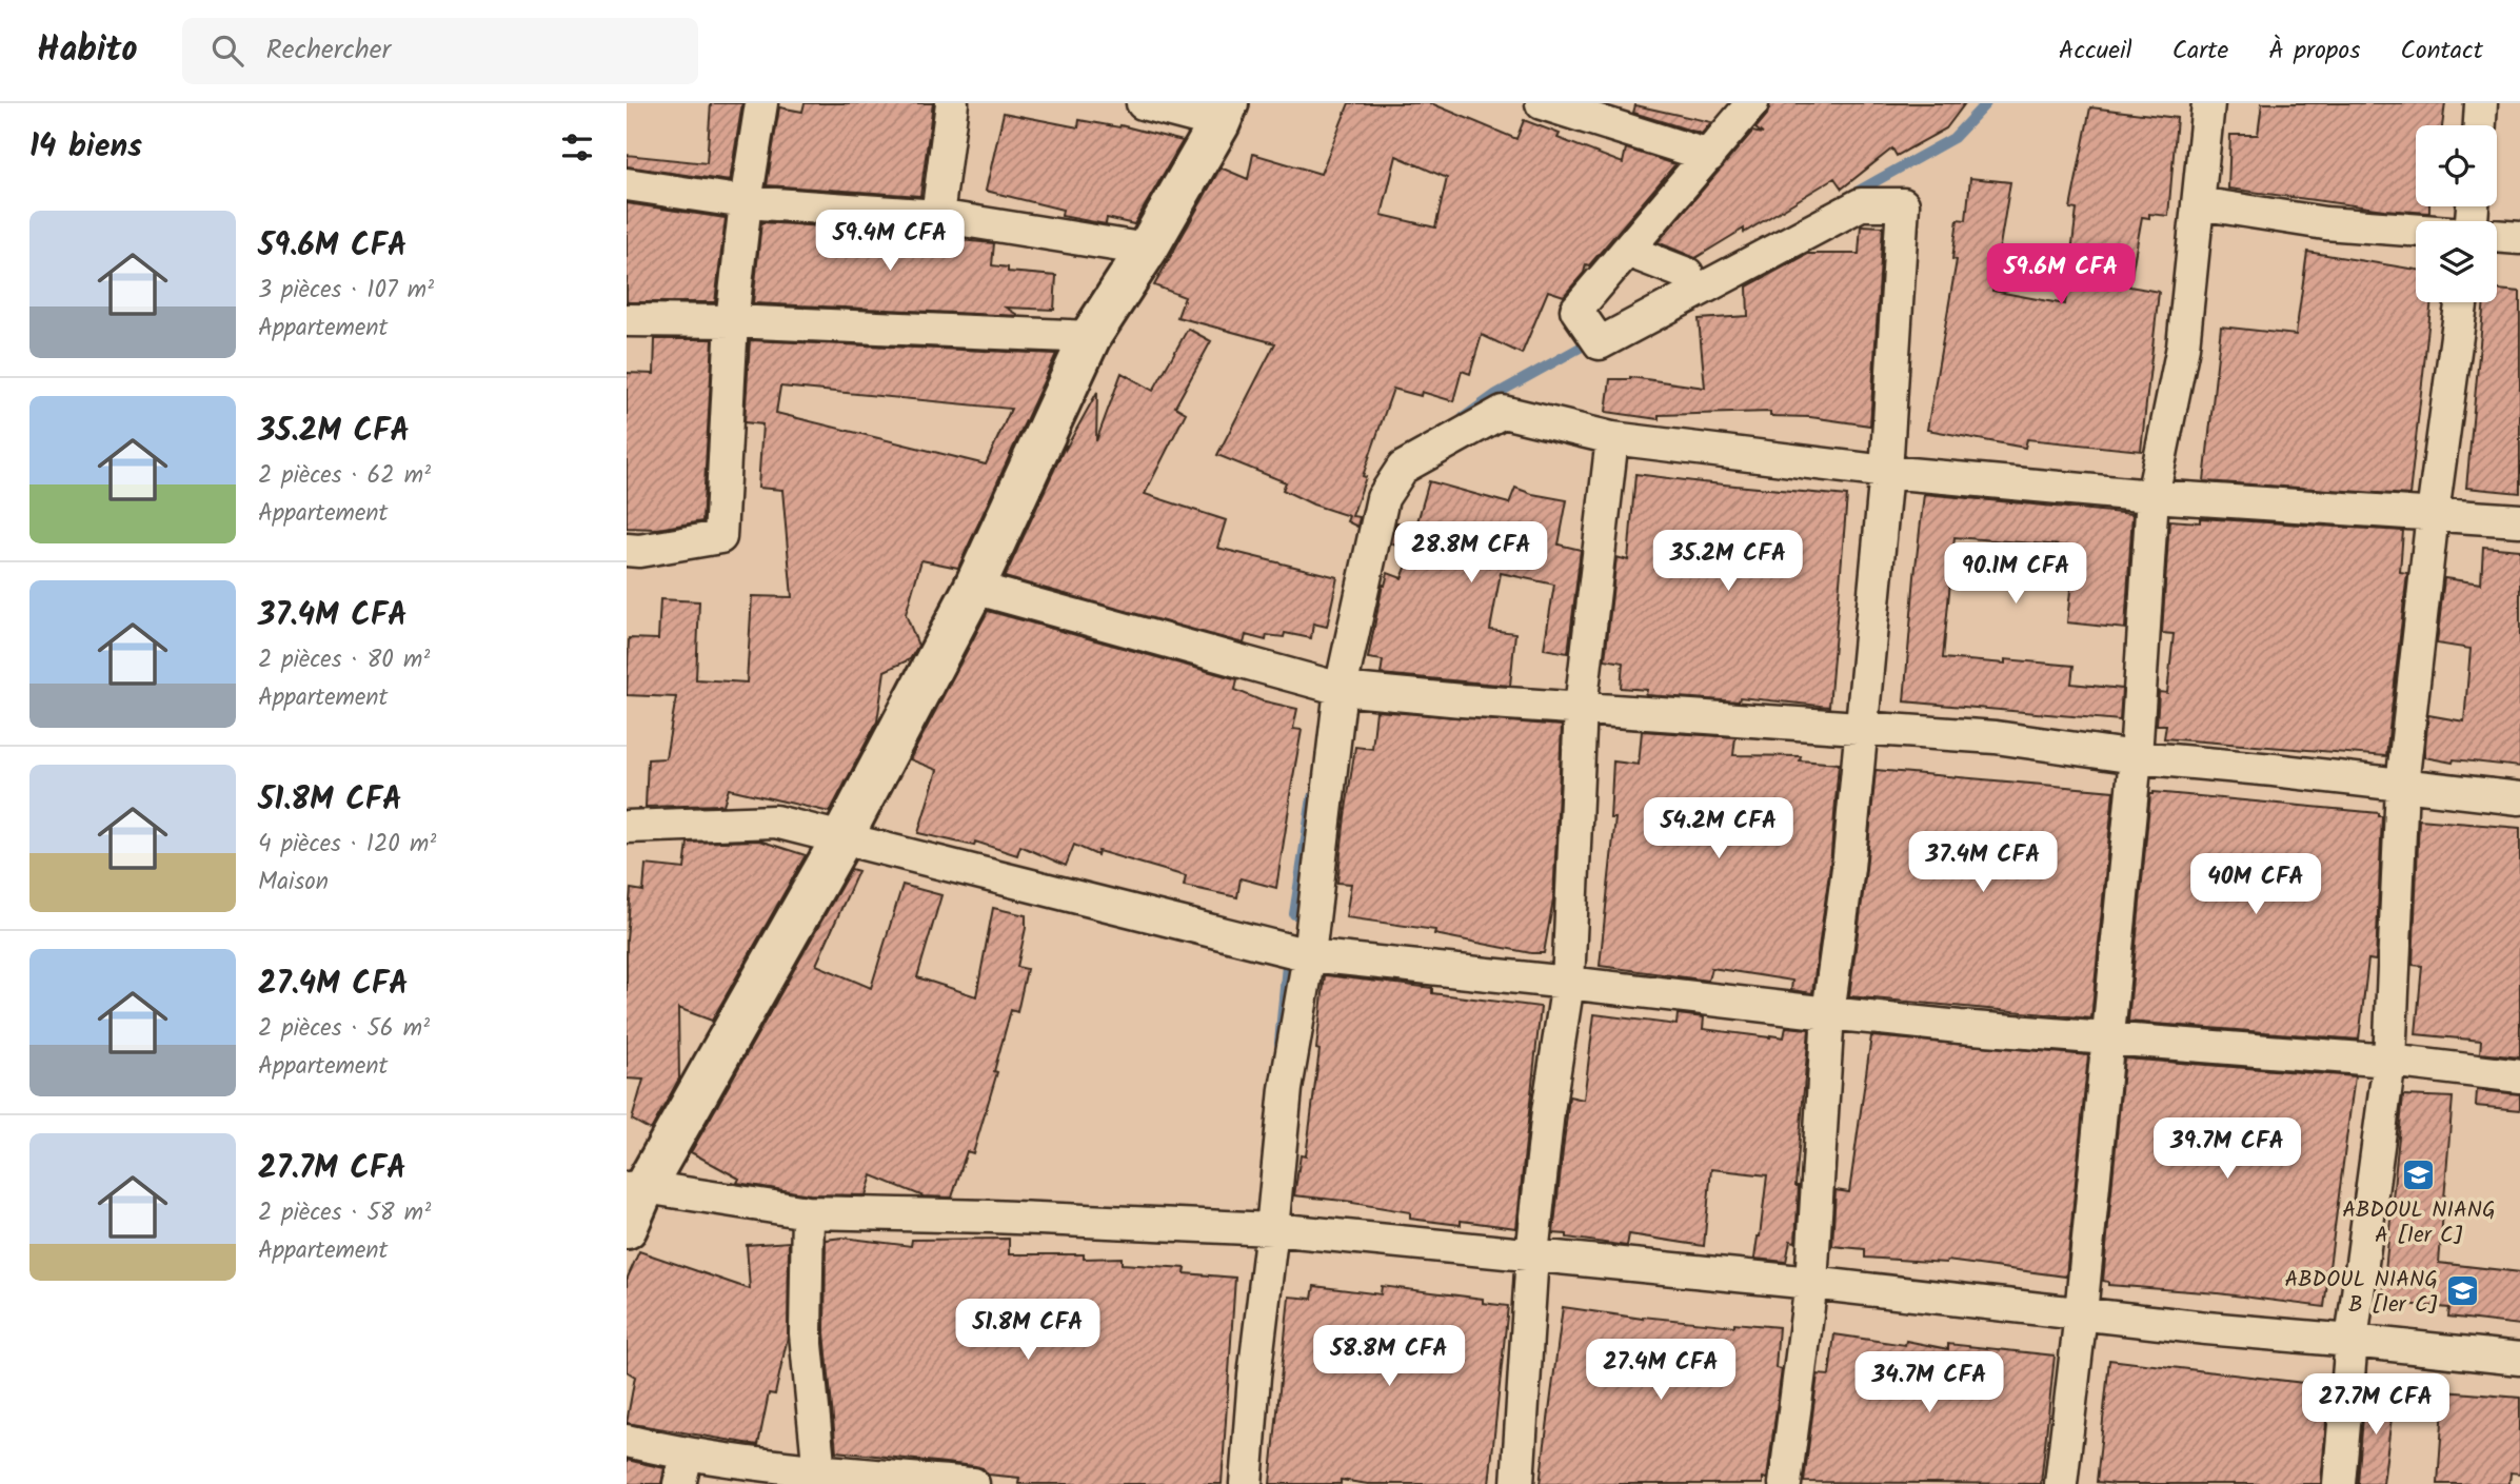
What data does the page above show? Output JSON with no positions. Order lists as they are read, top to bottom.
{
  "places": {
    "school or university": ["ABDOUL NIANG A [1er C]", "ABDOUL NIANG B [1er C]"]
  },
  "page": {
    "header": "Habito",
    "search": "Rechercher",
    "nav": [
      "Accueil",
      "Carte",
      "À propos",
      "Contact"
    ],
    "heading": "14 biens",
    "list": [
      {
        "name": "59.6M CFA",
        "note": "3 pièces · 107 m² · Appartement"
      },
      {
        "name": "35.2M CFA",
        "note": "2 pièces · 62 m² · Appartement"
      },
      {
        "name": "37.4M CFA",
        "note": "2 pièces · 80 m² · Appartement"
      },
      {
        "name": "51.8M CFA",
        "note": "4 pièces · 120 m² · Maison"
      },
      {
        "name": "27.4M CFA",
        "note": "2 pièces · 56 m² · Appartement"
      },
      {
        "name": "27.7M CFA",
        "note": "2 pièces · 58 m² · Appartement"
      }
    ],
    "price": [
      "59.4M CFA",
      "59.6M CFA",
      "28.8M CFA",
      "35.2M CFA",
      "90.1M CFA",
      "54.2M CFA",
      "37.4M CFA",
      "40M CFA",
      "39.7M CFA",
      "51.8M CFA",
      "58.8M CFA",
      "27.4M CFA",
      "34.7M CFA",
      "27.7M CFA"
    ]
  }
}
